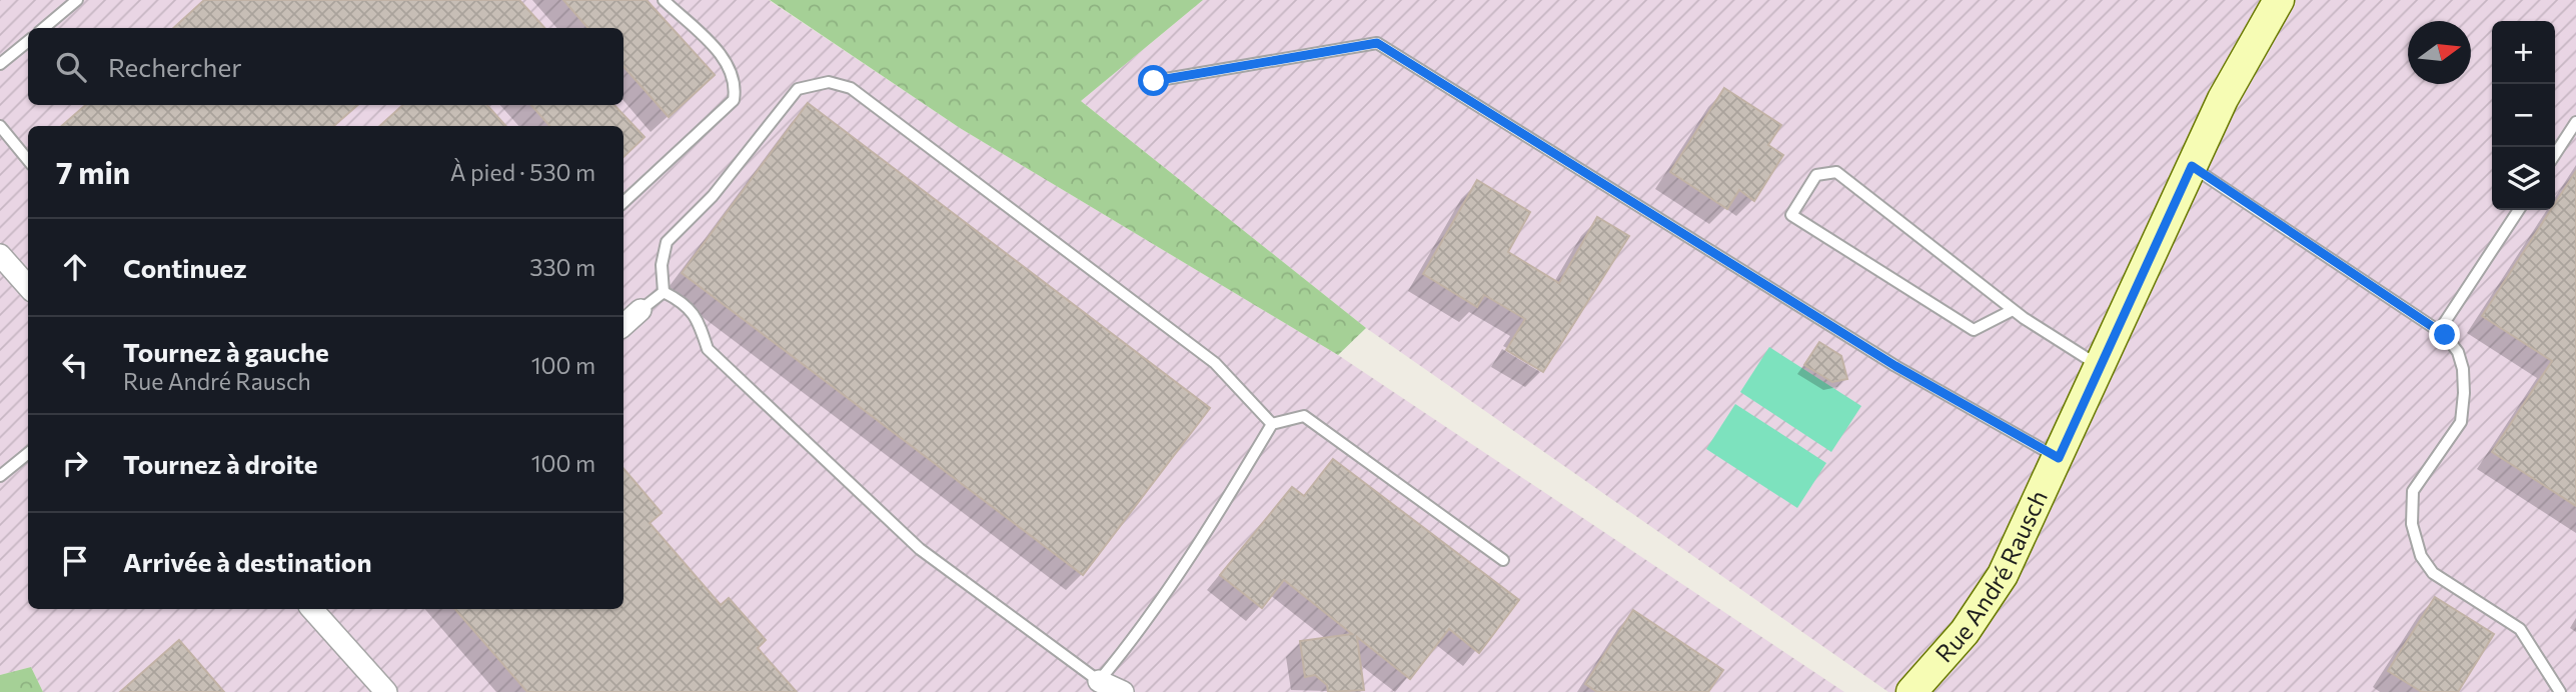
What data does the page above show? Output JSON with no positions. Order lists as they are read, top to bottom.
{
  "streets": {
    "street": ["Rue André Rausch"]
  },
  "north": "right",
  "page": {
    "map_buttons": ["+", "−"],
    "search": "Rechercher",
    "heading": ["7 min", "À pied · 530 m"],
    "list": [
      ["Continuez", "330 m"],
      ["Tournez à gauche", "Rue André Rausch", "100 m"],
      ["Tournez à droite", "100 m"],
      "Arrivée à destination"
    ]
  }
}
